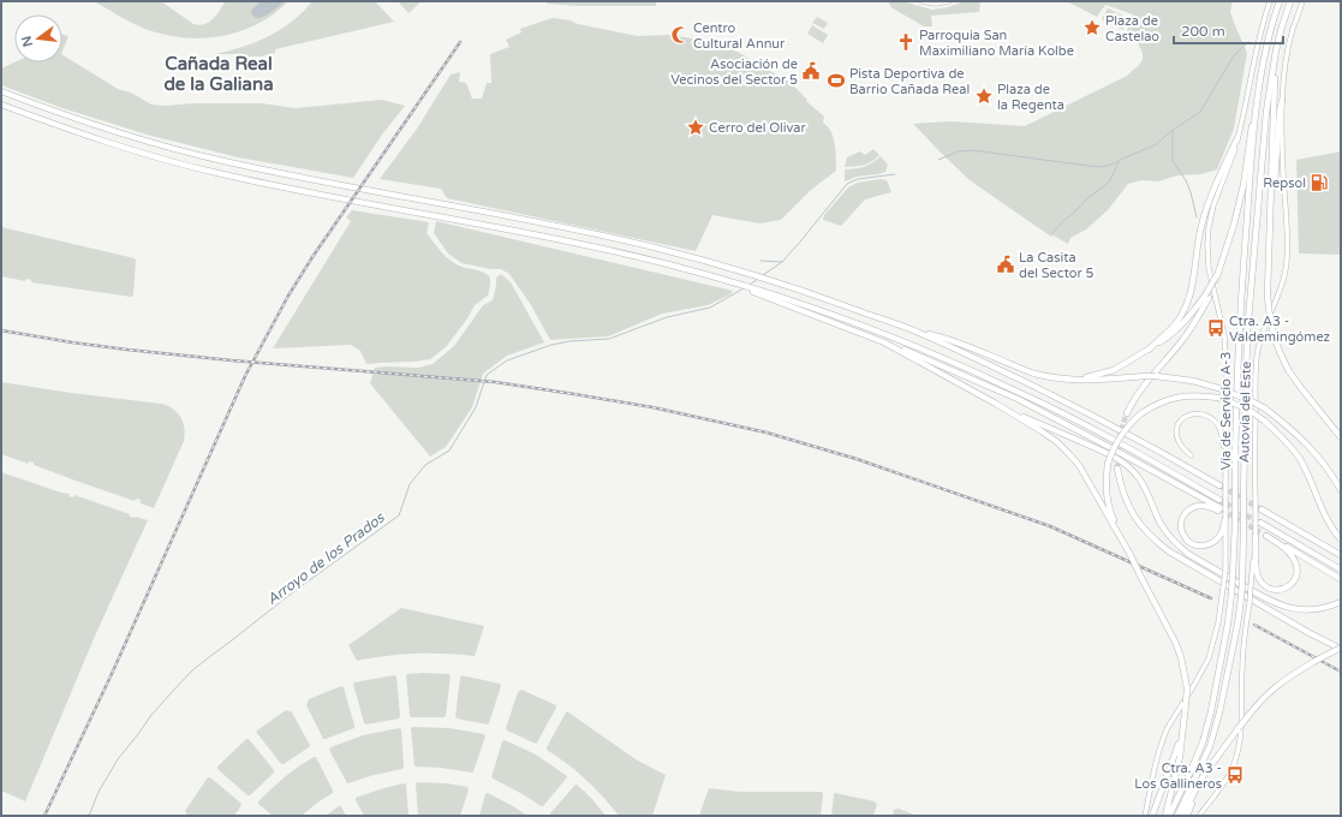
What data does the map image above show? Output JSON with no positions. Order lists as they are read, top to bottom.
{
  "streets": {
    "highway": ["Autovía del Este"],
    "main road": ["Vía de Servicio A-3"]
  },
  "districts": ["Cañada Real de la Galiana"],
  "water": ["Arroyo de los Prados"],
  "places": {
    "place": ["Plaza de Castelao", "Plaza de la Regenta", "Cerro del Olivar"],
    "mosque": ["Centro Cultural Annur"],
    "church": ["Parroquia San Maximiliano María Kolbe"],
    "public building": ["Asociación de Vecinos del Sector 5", "La Casita del Sector 5"],
    "sports": ["Pista Deportiva de Barrio Cañada Real"],
    "fuel station": ["Repsol"],
    "bus stop": ["Ctra. A3 - Valdemingómez", "Ctra. A3 - Los Gallineros"]
  },
  "scale_bar": "200 m",
  "north": "left"
}
